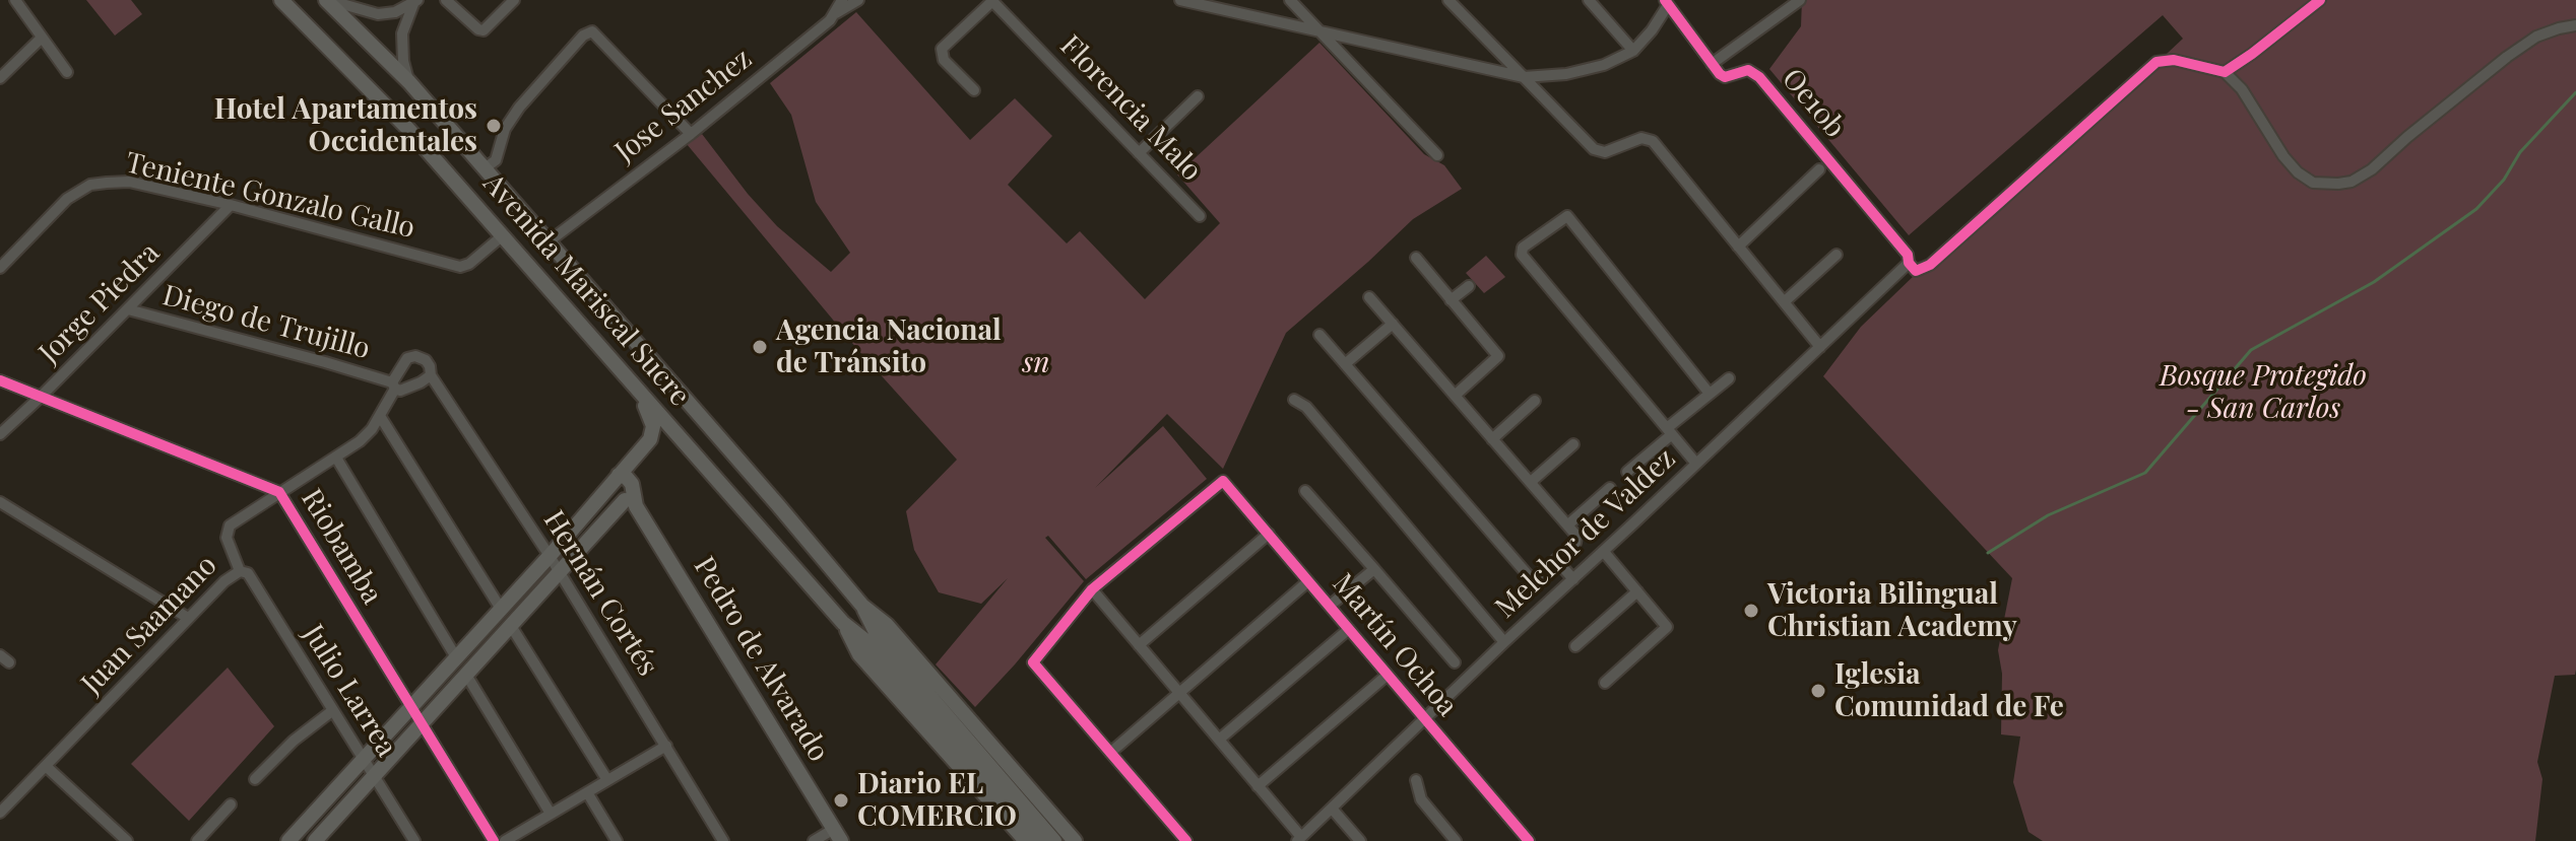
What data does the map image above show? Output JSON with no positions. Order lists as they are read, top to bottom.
{
  "streets": {
    "main road": ["Avenida Mariscal Sucre", "Pedro de Alvarado"],
    "street": [
      "Oe10b",
      "Jose Sanchez",
      "Florencia Malo",
      "Teniente Gonzalo Gallo",
      "Jorge Piedra",
      "Diego de Trujillo",
      "Melchor de Valdez",
      "Riobamba",
      "Hernán Cortés",
      "Juan Saamano",
      "Martín Ochoa",
      "Julio Larrea"
    ]
  },
  "crossings": [
    ["Oe10b", "Melchor de Valdez"],
    ["Jose Sanchez", "Avenida Mariscal Sucre"],
    ["Teniente Gonzalo Gallo", "Avenida Mariscal Sucre"],
    ["Teniente Gonzalo Gallo", "Jorge Piedra"],
    ["Jorge Piedra", "Diego de Trujillo"],
    ["Jorge Piedra", "Riobamba"],
    ["Diego de Trujillo", "Juan Saamano"],
    ["Melchor de Valdez", "Martín Ochoa"],
    ["Riobamba", "Juan Saamano"],
    ["Hernán Cortés", "Juan Saamano"],
    ["Juan Saamano", "Julio Larrea"]
  ],
  "parks": ["sn", "Bosque Protegido - San Carlos"],
  "places": [
    "Hotel Apartamentos Occidentales",
    "Agencia Nacional de Tránsito",
    "Victoria Bilingual Christian Academy",
    "Iglesia Comunidad de Fe",
    "Diario EL COMERCIO"
  ]
}
